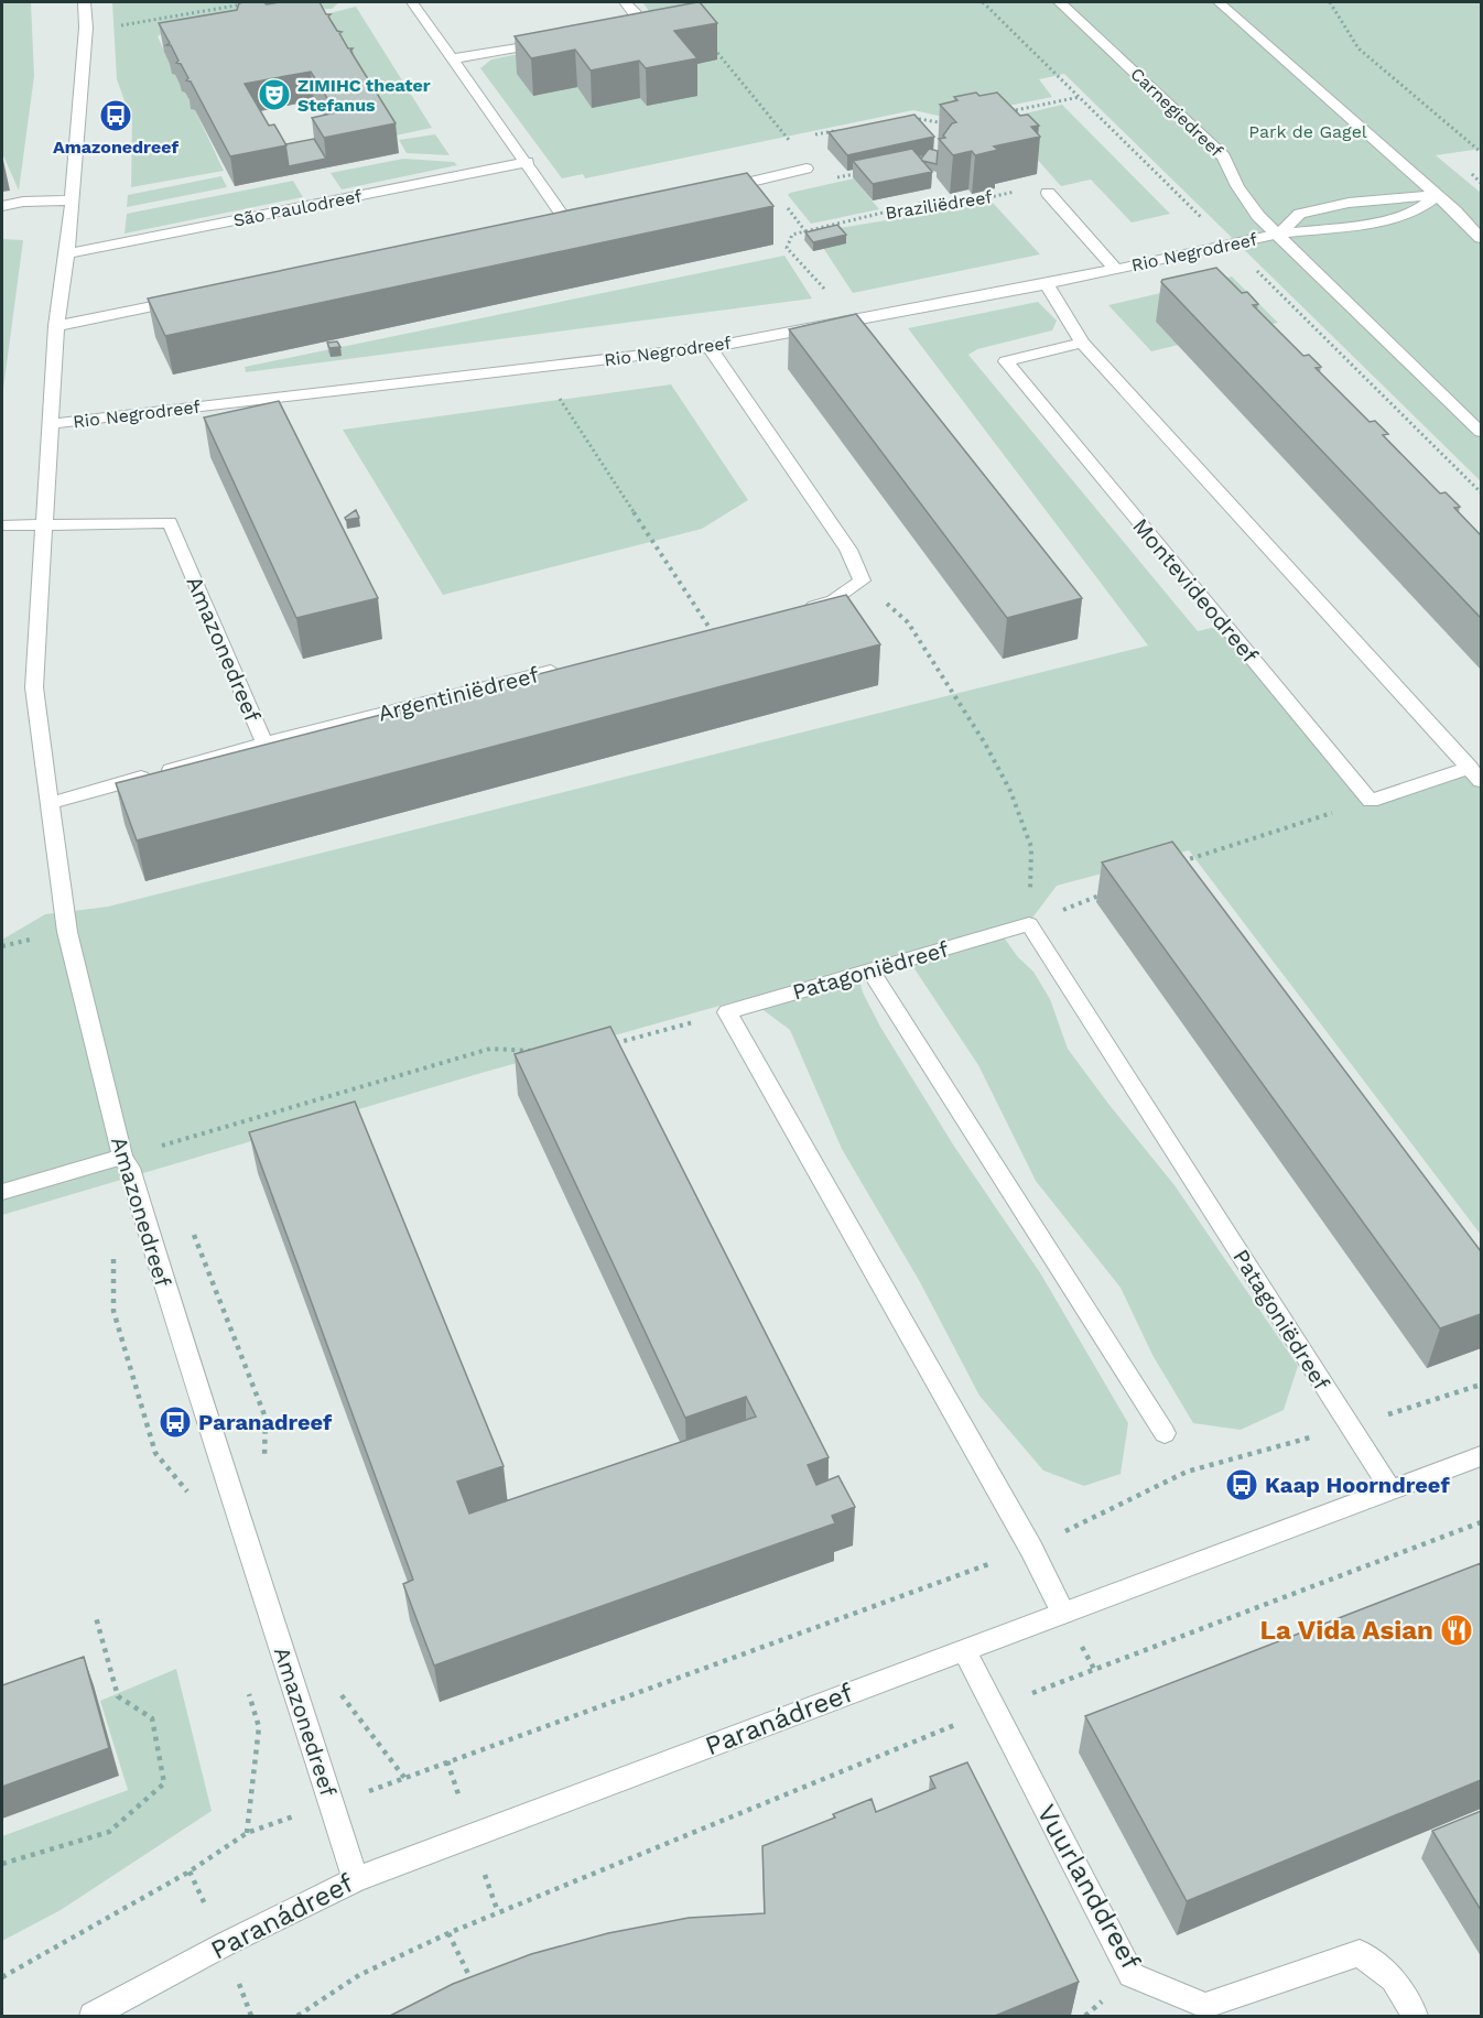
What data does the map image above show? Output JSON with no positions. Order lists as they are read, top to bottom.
{
  "streets": {
    "street": [
      "Carnegiedreef",
      "São Paulodreef",
      "Rio Negrodreef",
      "Montevideodreef",
      "Amazonedreef",
      "Argentiniëdreef",
      "Patagoniëdreef",
      "Paranádreef",
      "Vuurlanddreef"
    ],
    "path": ["Braziliëdreef"]
  },
  "crossings": [
    ["Carnegiedreef", "Rio Negrodreef"],
    ["São Paulodreef", "Amazonedreef"],
    ["Rio Negrodreef", "Amazonedreef"],
    ["Amazonedreef", "Argentiniëdreef"],
    ["Amazonedreef", "Paranádreef"],
    ["Patagoniëdreef", "Paranádreef"],
    ["Paranádreef", "Vuurlanddreef"]
  ],
  "parks": ["Park de Gagel"],
  "places": {
    "theatre": ["ZIMIHC theater Stefanus"],
    "bus stop": ["Amazonedreef", "Paranadreef", "Kaap Hoorndreef"],
    "restaurant": ["La Vida Asian"]
  }
}
